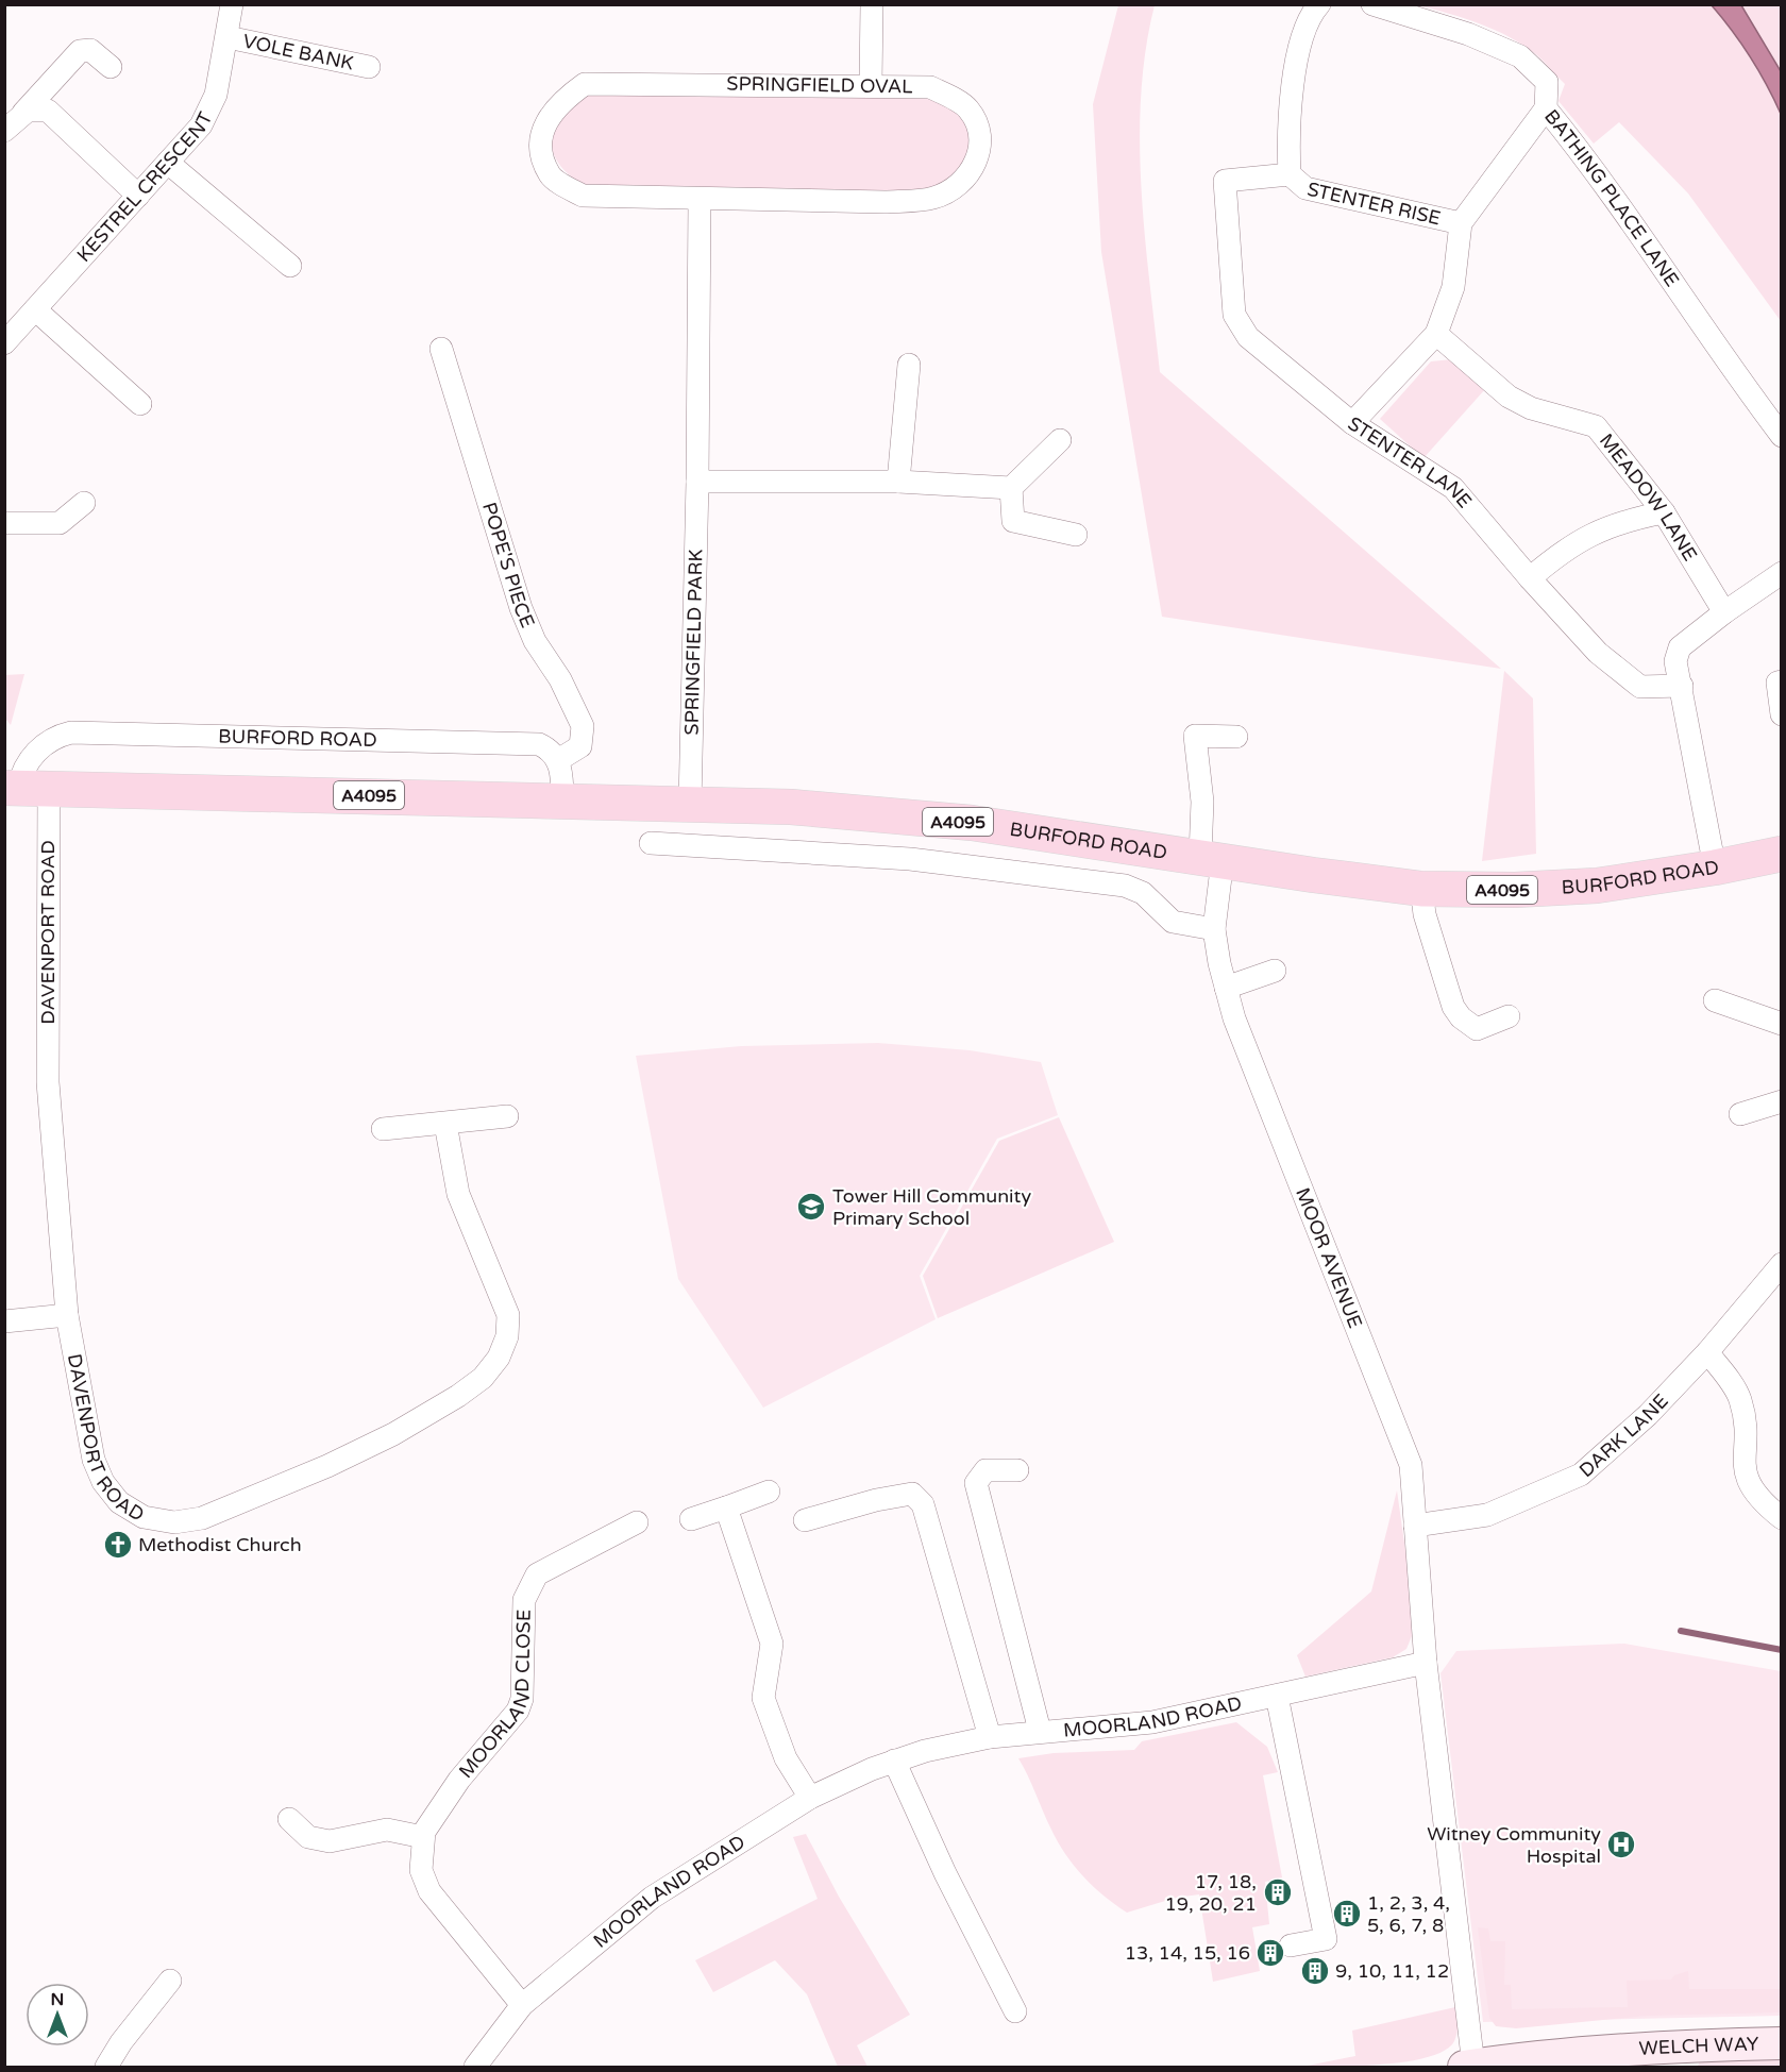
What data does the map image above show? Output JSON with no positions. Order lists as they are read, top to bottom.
{
  "streets": {
    "main road": ["BURFORD ROAD", "A4095"],
    "street": [
      "VOLE BANK",
      "SPRINGFIELD OVAL",
      "KESTREL CRESCENT",
      "BATHING PLACE LANE",
      "STENTER RISE",
      "STENTER LANE",
      "MEADOW LANE",
      "POPE'S PIECE",
      "SPRINGFIELD PARK",
      "DAVENPORT ROAD",
      "MOOR AVENUE",
      "DARK LANE",
      "MOORLAND CLOSE",
      "MOORLAND ROAD",
      "WELCH WAY"
    ]
  },
  "crossings": [
    ["VOLE BANK", "KESTREL CRESCENT"],
    ["SPRINGFIELD OVAL", "SPRINGFIELD PARK"],
    ["STENTER RISE", "STENTER LANE"],
    ["POPE'S PIECE", "BURFORD ROAD"],
    ["SPRINGFIELD PARK", "BURFORD ROAD"],
    ["BURFORD ROAD", "DAVENPORT ROAD"],
    ["BURFORD ROAD", "MOOR AVENUE"],
    ["MOOR AVENUE", "DARK LANE"],
    ["MOOR AVENUE", "MOORLAND ROAD"],
    ["MOORLAND CLOSE", "MOORLAND ROAD"]
  ],
  "places": {
    "school or university": ["Tower Hill Community Primary School"],
    "church": ["Methodist Church"],
    "hospital": ["Witney Community Hospital"],
    "building": [
      "17, 18, 19, 20, 21",
      "1, 2, 3, 4, 5, 6, 7, 8",
      "13, 14, 15, 16",
      "9, 10, 11, 12"
    ]
  },
  "north": "top"
}
